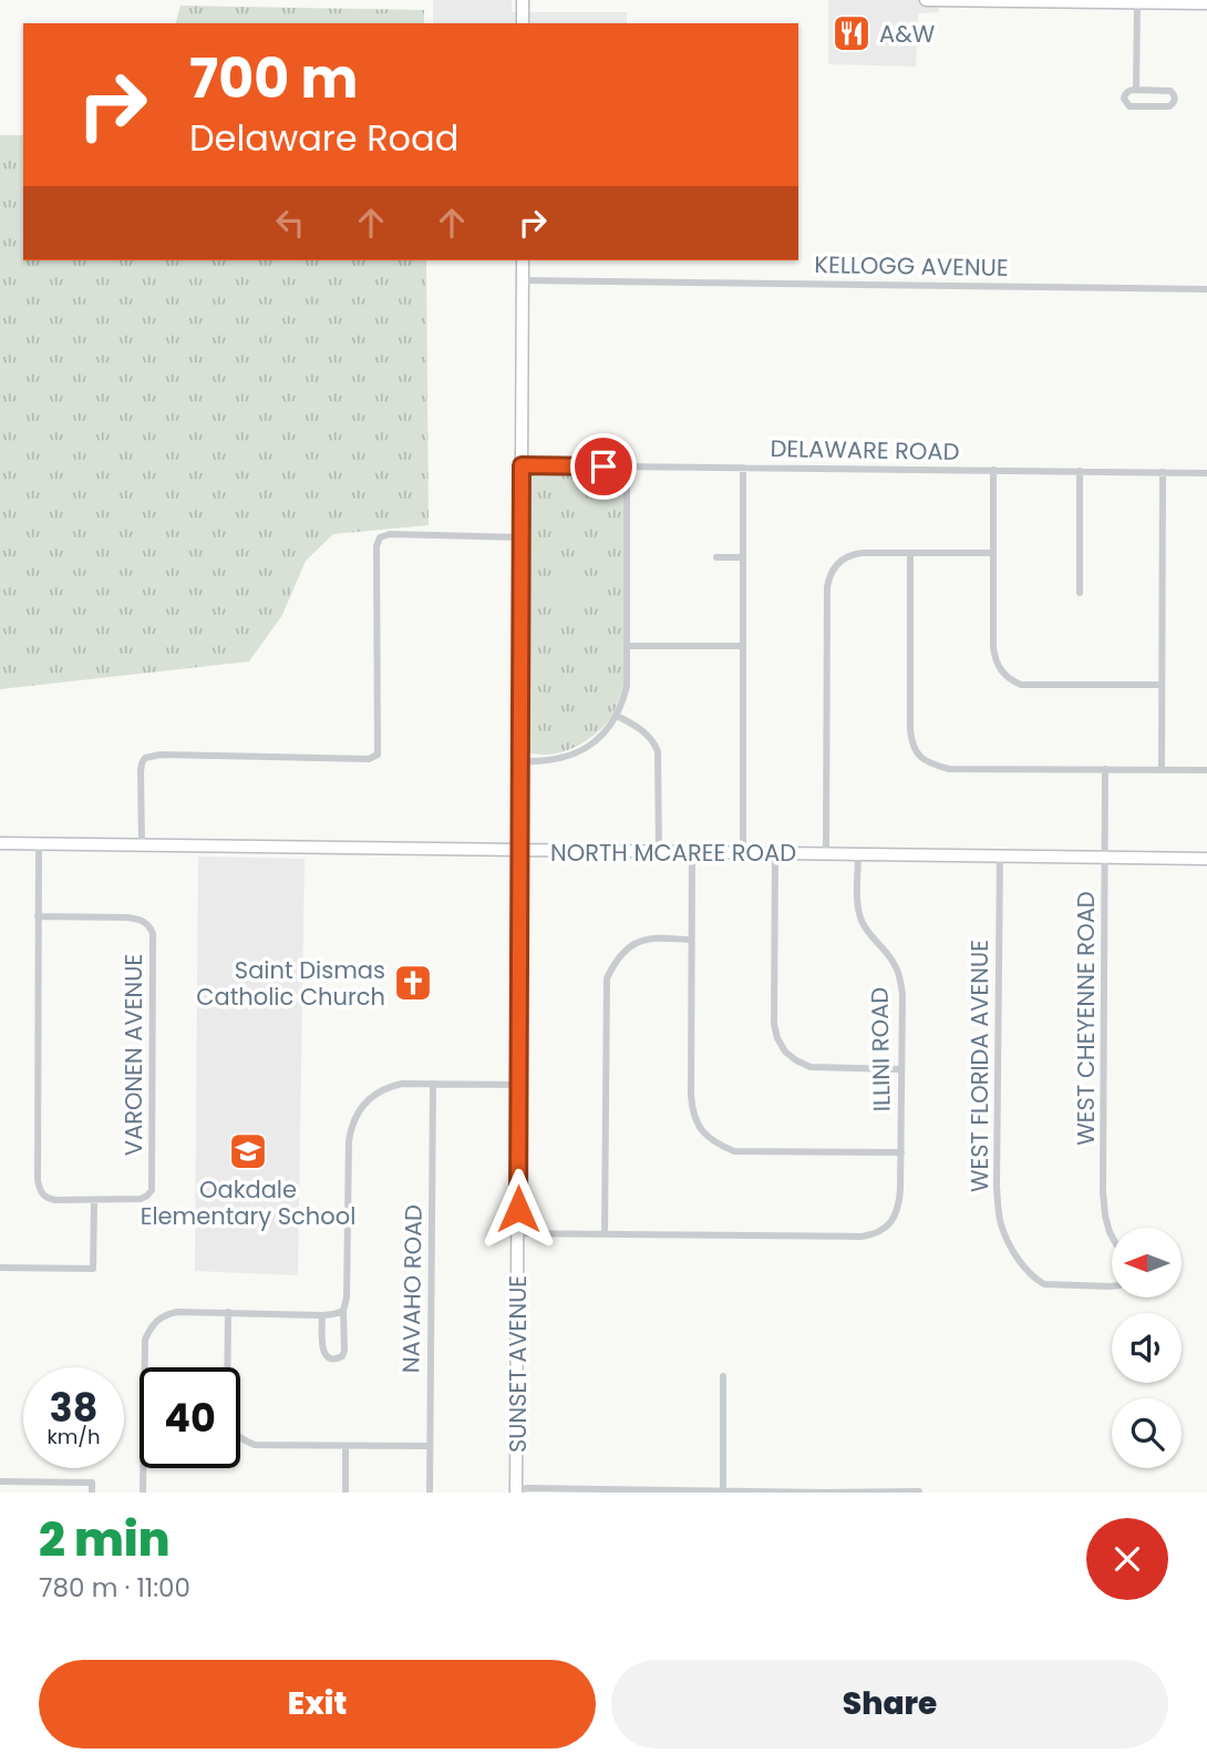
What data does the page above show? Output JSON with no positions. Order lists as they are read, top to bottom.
{
  "streets": {
    "street": [
      "KELLOGG AVENUE",
      "DELAWARE ROAD",
      "NORTH MCAREE ROAD",
      "WEST CHEYENNE ROAD",
      "ILLINI ROAD",
      "VARONEN AVENUE",
      "WEST FLORIDA AVENUE",
      "NAVAHO ROAD",
      "SUNSET AVENUE"
    ]
  },
  "crossings": [
    ["KELLOGG AVENUE", "SUNSET AVENUE"],
    ["DELAWARE ROAD", "SUNSET AVENUE"],
    ["NORTH MCAREE ROAD", "WEST CHEYENNE ROAD"],
    ["NORTH MCAREE ROAD", "ILLINI ROAD"],
    ["NORTH MCAREE ROAD", "WEST FLORIDA AVENUE"],
    ["NORTH MCAREE ROAD", "SUNSET AVENUE"]
  ],
  "places": {
    "restaurant": ["A&W"],
    "church": ["Saint Dismas Catholic Church"],
    "school or university": ["Oakdale Elementary School"]
  },
  "north": "left",
  "page": {
    "turn": ["700 m", "Delaware Road"],
    "speed": "38 km/h",
    "limit": "40",
    "heading": ["2 min", "780 m · 11:00"],
    "buttons": ["Exit", "Share"]
  }
}
